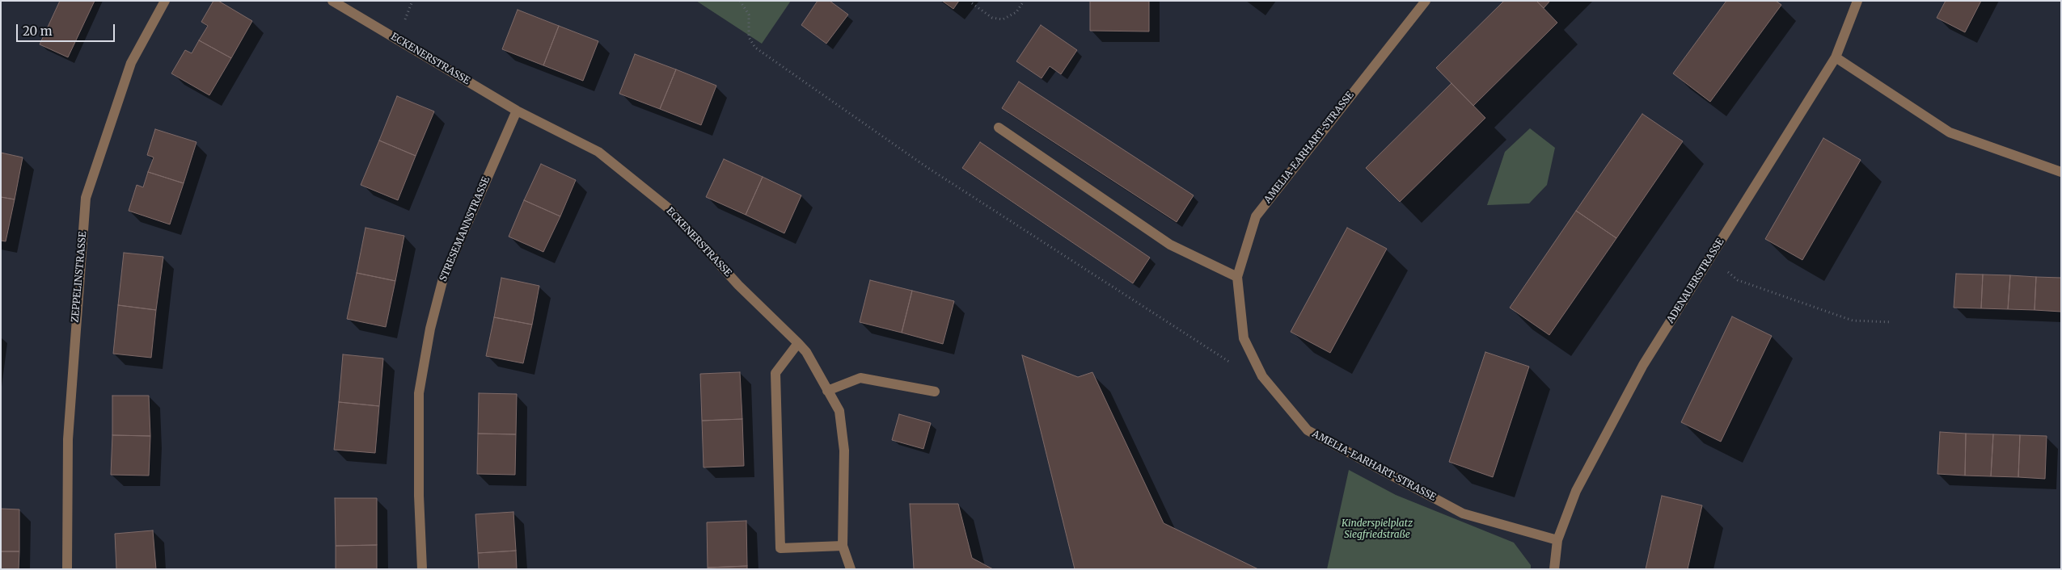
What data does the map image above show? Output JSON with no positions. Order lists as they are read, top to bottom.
{
  "streets": {
    "street": [
      "ECKENERSTRASSE",
      "AMELIA-EARHART-STRASSE",
      "STRESEMANNSTRASSE",
      "ZEPPELINSTRASSE",
      "ADENAUERSTRASSE"
    ]
  },
  "crossings": [
    ["ECKENERSTRASSE", "STRESEMANNSTRASSE"],
    ["AMELIA-EARHART-STRASSE", "ADENAUERSTRASSE"]
  ],
  "parks": ["Kinderspielplatz Siegfriedstraße"],
  "scale_bar": "20 m"
}
